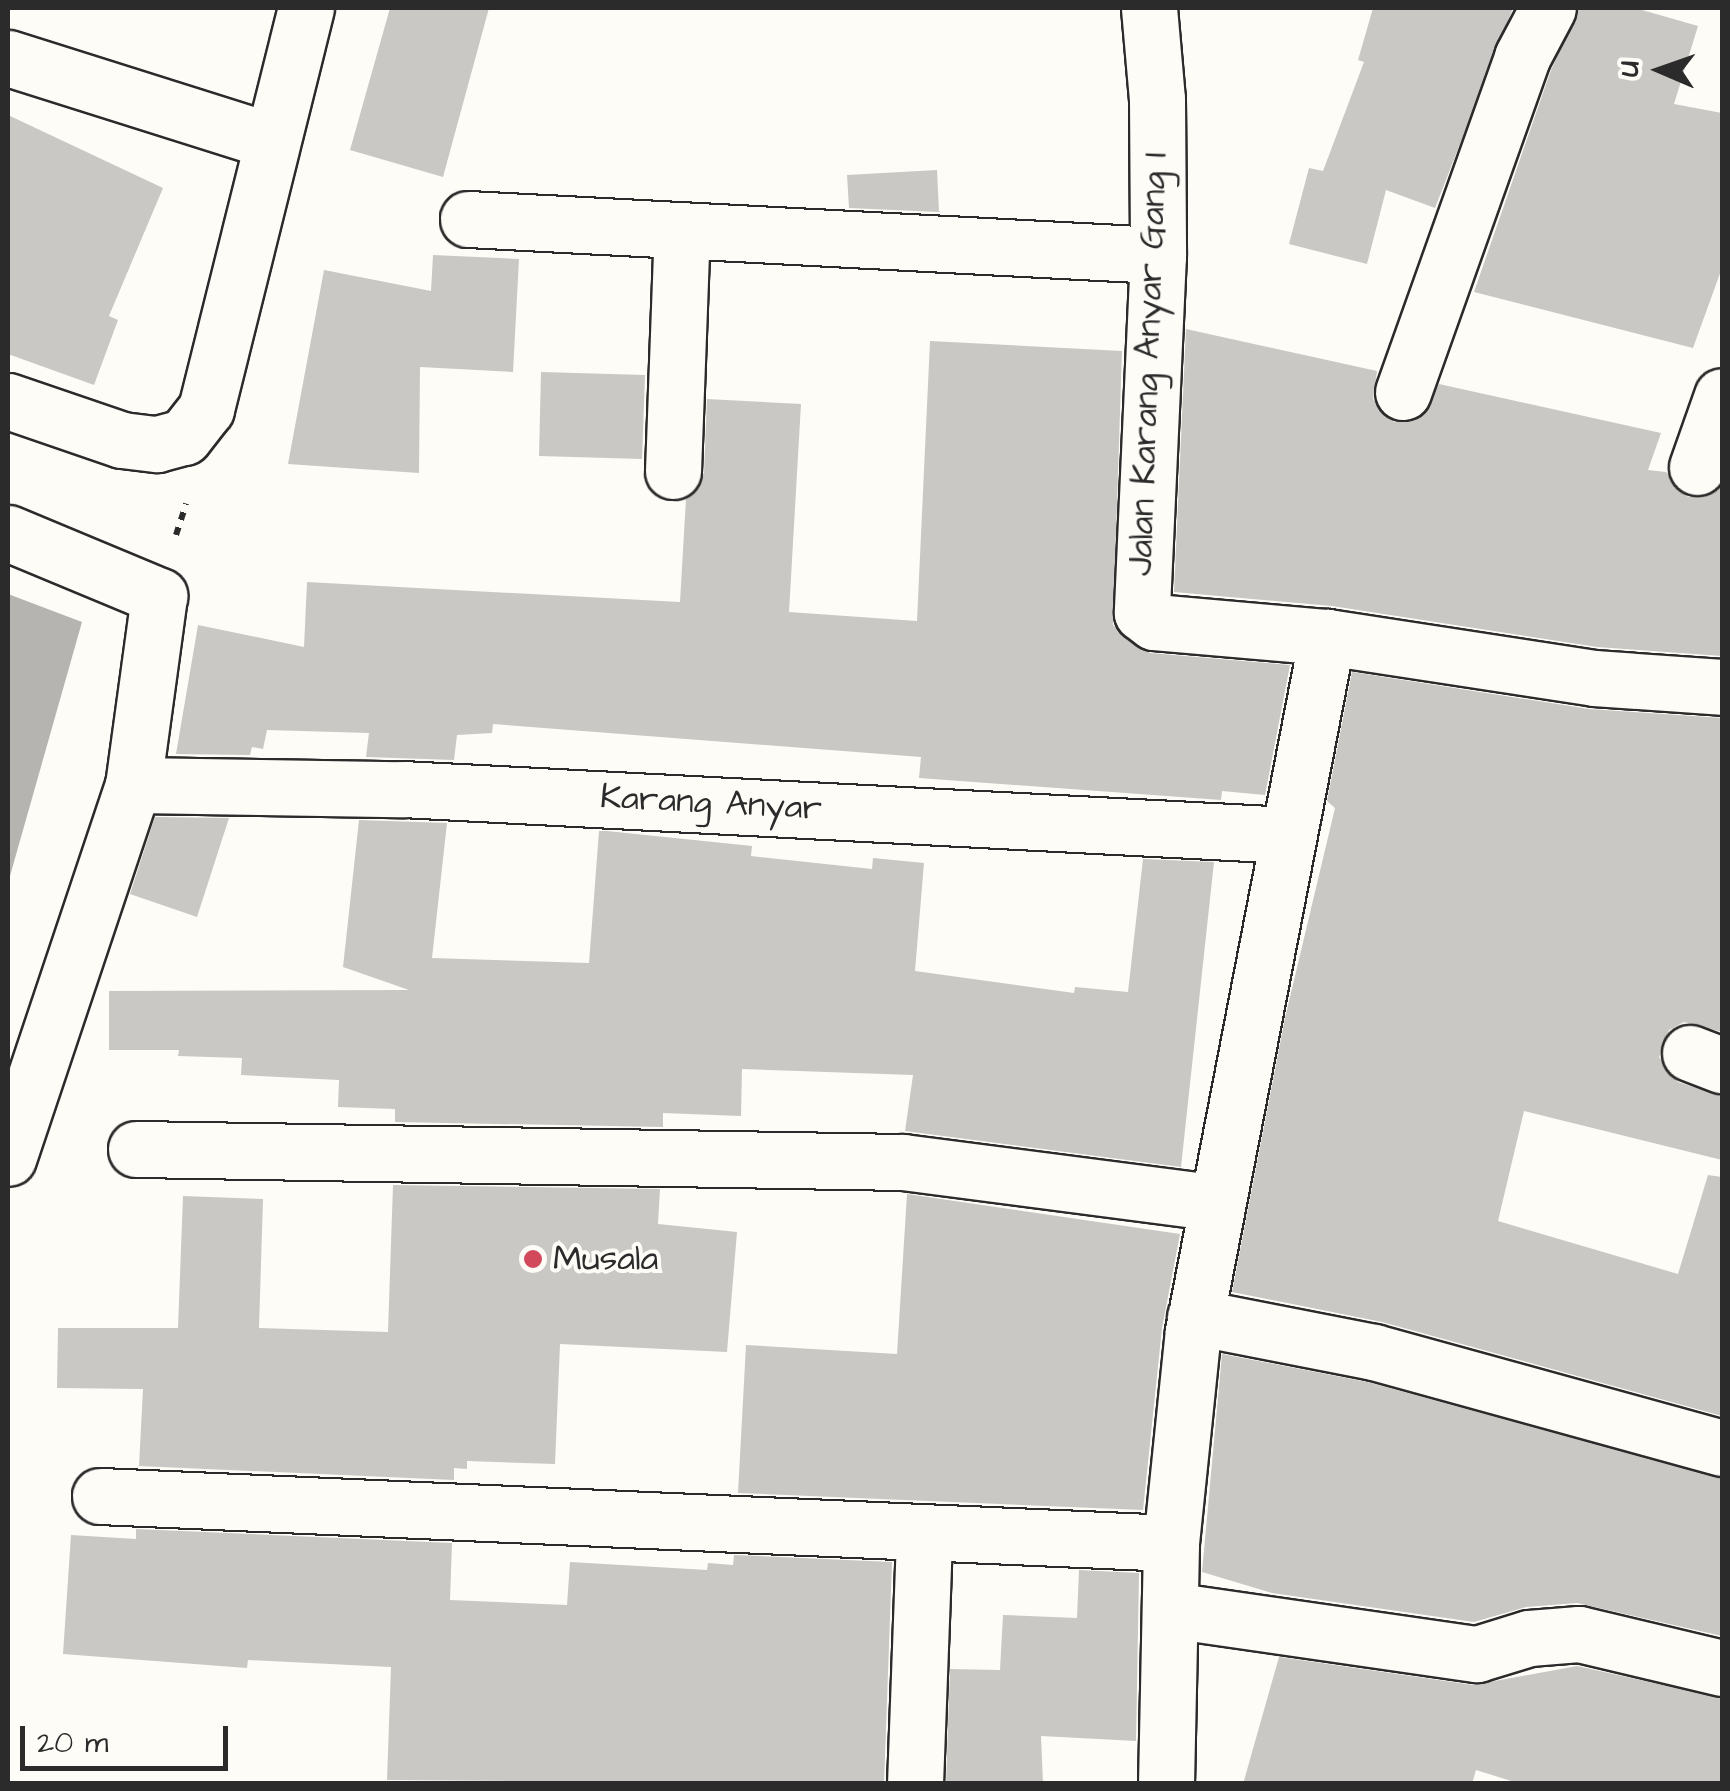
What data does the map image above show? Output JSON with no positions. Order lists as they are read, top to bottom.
{
  "streets": {
    "street": ["Jalan Karang Anyar Gang I", "Karang Anyar"]
  },
  "places": ["Musala"],
  "scale_bar": "20 m",
  "north": "left"
}
